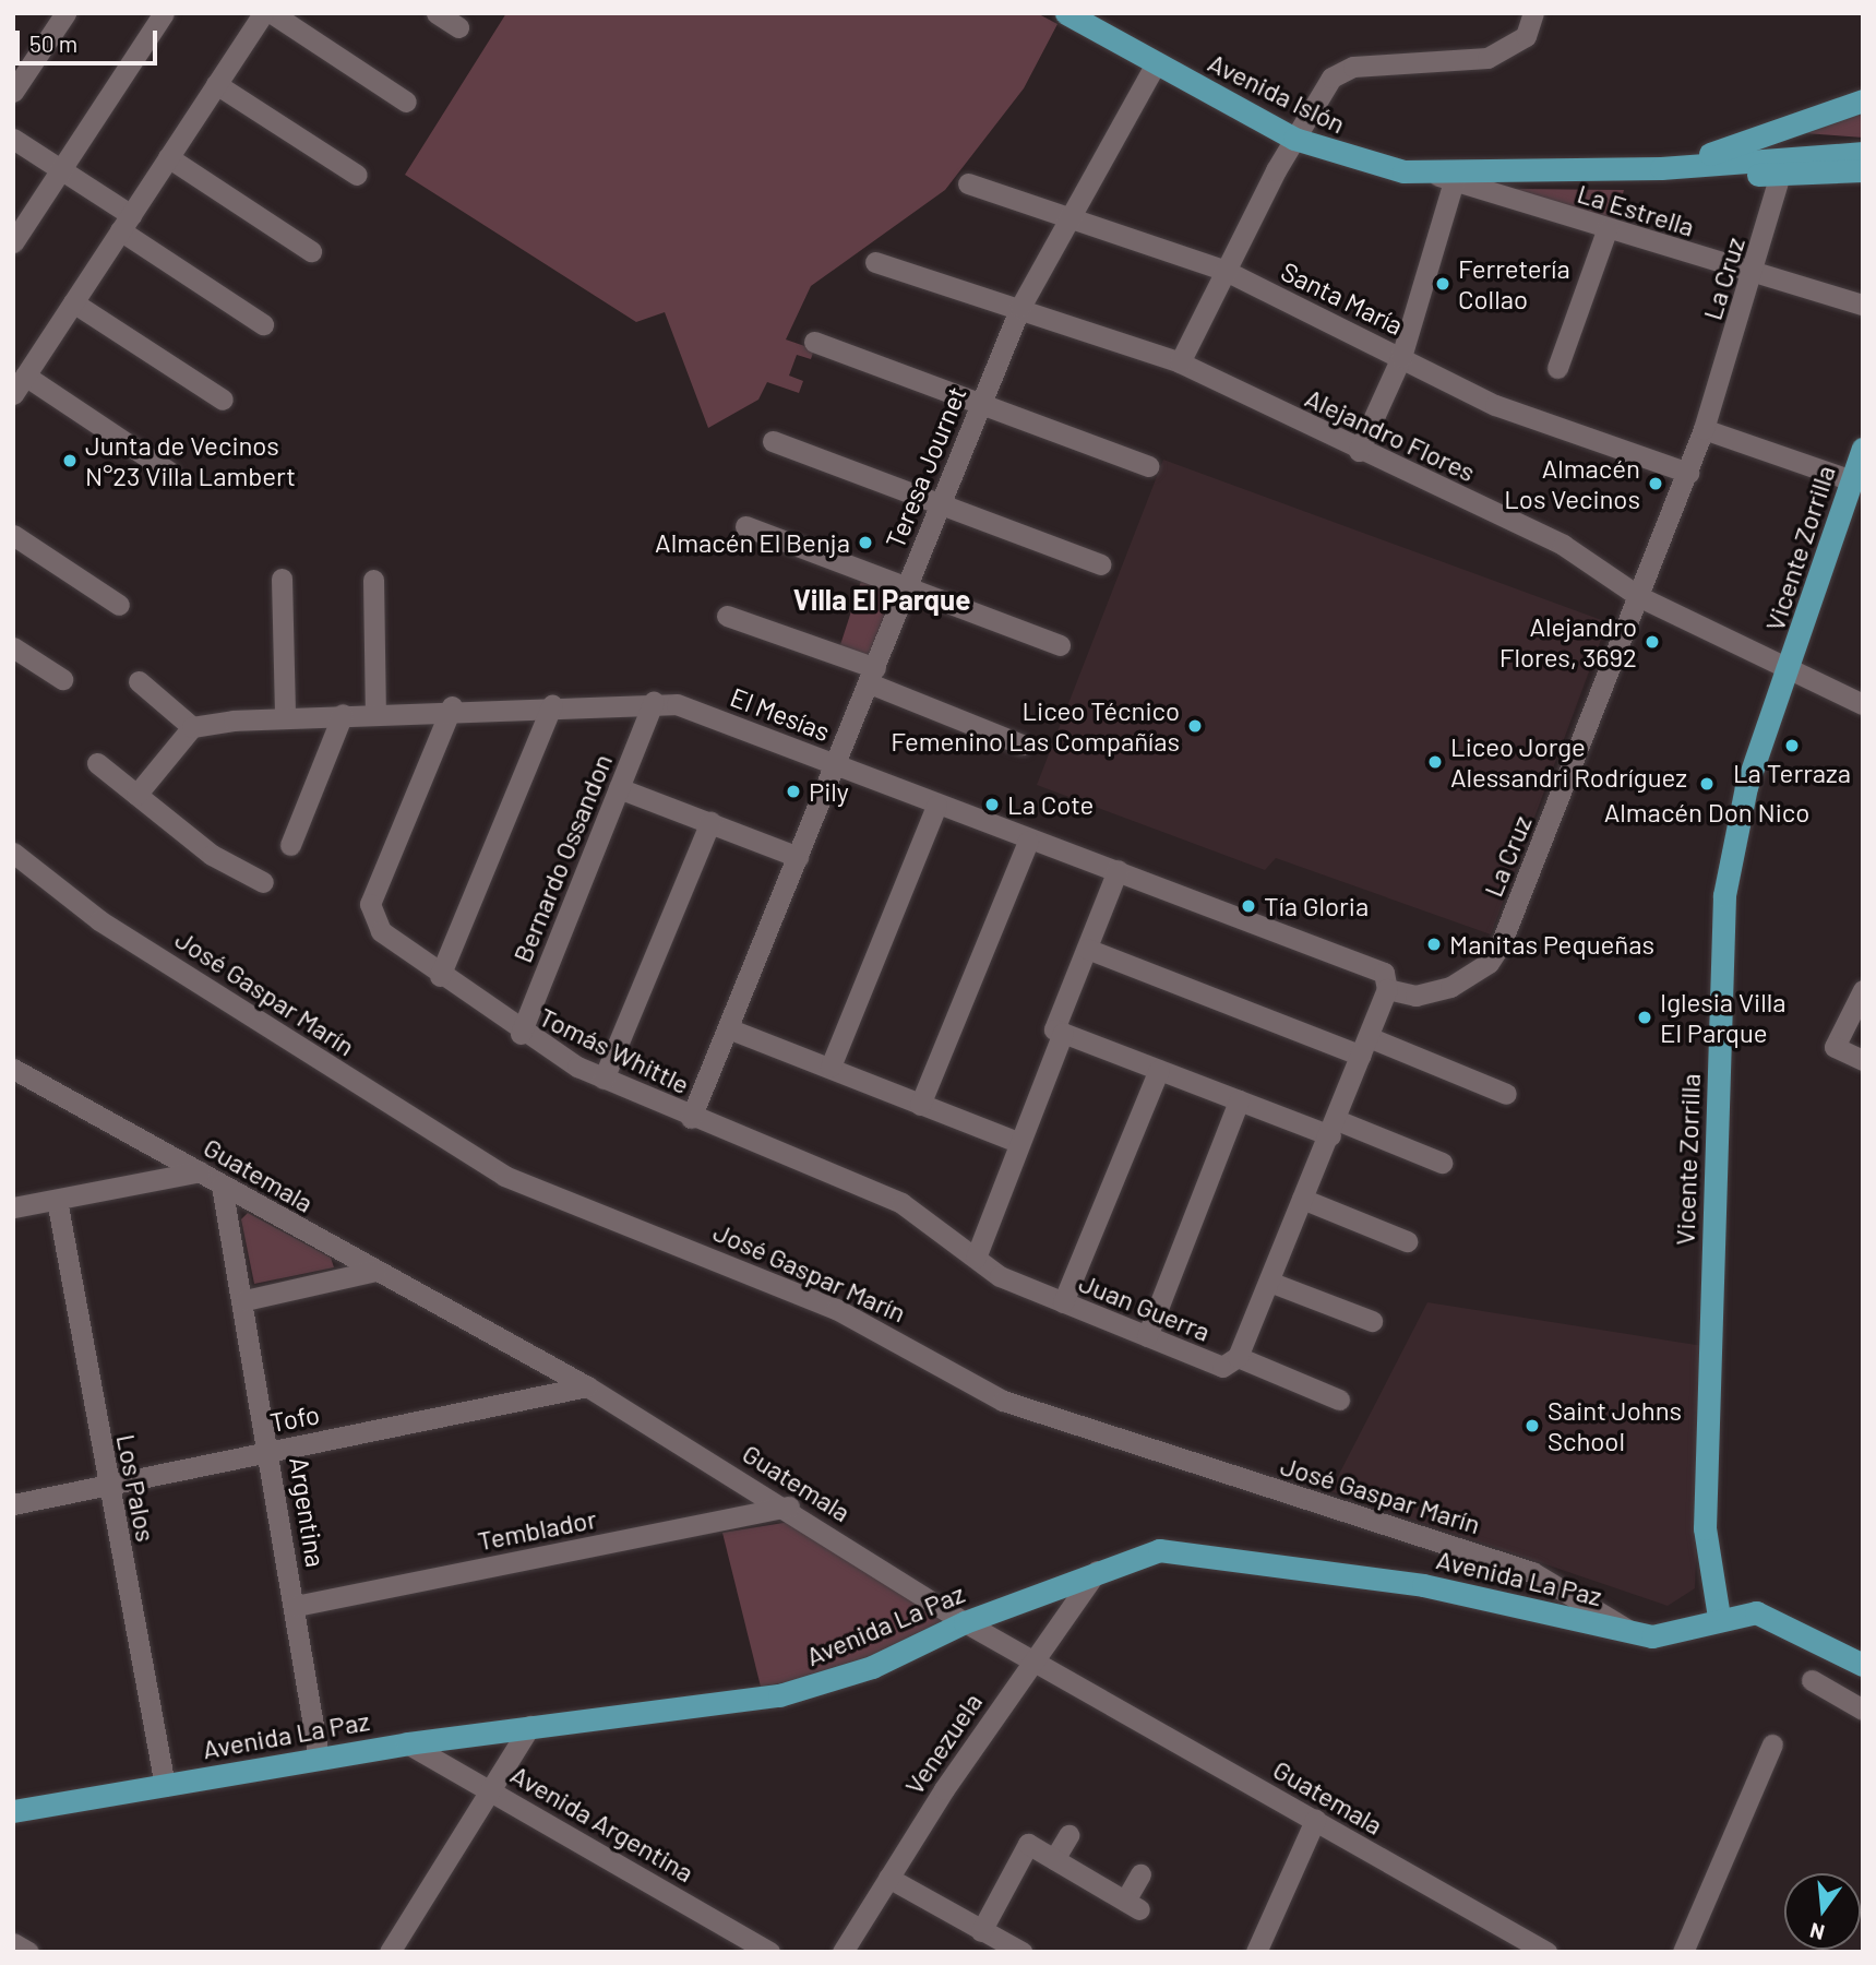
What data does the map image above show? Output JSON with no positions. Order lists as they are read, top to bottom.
{
  "streets": {
    "main road": ["Avenida Islón", "Vicente Zorrilla", "Avenida La Paz"],
    "street": [
      "La Estrella",
      "La Cruz",
      "Santa María",
      "Alejandro Flores",
      "Teresa Journet",
      "El Mesías",
      "Bernardo Ossandon",
      "José Gaspar Marín",
      "Tomás Whittle",
      "Guatemala",
      "Juan Guerra",
      "Tofo",
      "Los Palos",
      "Argentina",
      "Temblador",
      "Venezuela",
      "Avenida Argentina"
    ]
  },
  "crossings": [
    ["Avenida Islón", "La Estrella"],
    ["Avenida Islón", "La Cruz"],
    ["Avenida Islón", "Teresa Journet"],
    ["La Estrella", "La Cruz"],
    ["La Cruz", "Santa María"],
    ["La Cruz", "Alejandro Flores"],
    ["La Cruz", "El Mesías"],
    ["Santa María", "Teresa Journet"],
    ["Alejandro Flores", "Teresa Journet"],
    ["Alejandro Flores", "Vicente Zorrilla"],
    ["Teresa Journet", "El Mesías"],
    ["Teresa Journet", "Tomás Whittle"],
    ["Vicente Zorrilla", "Avenida La Paz"],
    ["El Mesías", "Bernardo Ossandon"],
    ["El Mesías", "Tomás Whittle"],
    ["Bernardo Ossandon", "Tomás Whittle"],
    ["José Gaspar Marín", "Avenida La Paz"],
    ["Tomás Whittle", "Juan Guerra"],
    ["Guatemala", "Tofo"],
    ["Guatemala", "Argentina"],
    ["Guatemala", "Temblador"],
    ["Guatemala", "Avenida La Paz"],
    ["Guatemala", "Venezuela"],
    ["Tofo", "Los Palos"],
    ["Tofo", "Argentina"],
    ["Los Palos", "Avenida La Paz"],
    ["Argentina", "Temblador"],
    ["Argentina", "Avenida La Paz"],
    ["Avenida La Paz", "Venezuela"],
    ["Avenida La Paz", "Avenida Argentina"]
  ],
  "districts": ["Villa El Parque"],
  "places": [
    "Ferretería Collao",
    "Junta de Vecinos N°23 Villa Lambert",
    "Almacén Los Vecinos",
    "Almacén El Benja",
    "Alejandro Flores, 3692",
    "Liceo Técnico Femenino Las Compañías",
    "La Terraza",
    "Liceo Jorge Alessandri Rodríguez",
    "Almacén Don Nico",
    "Pily",
    "La Cote",
    "Tía Gloria",
    "Manitas Pequeñas",
    "Iglesia Villa El Parque",
    "Saint Johns School"
  ],
  "scale_bar": "50 m",
  "north": "bottom"
}
